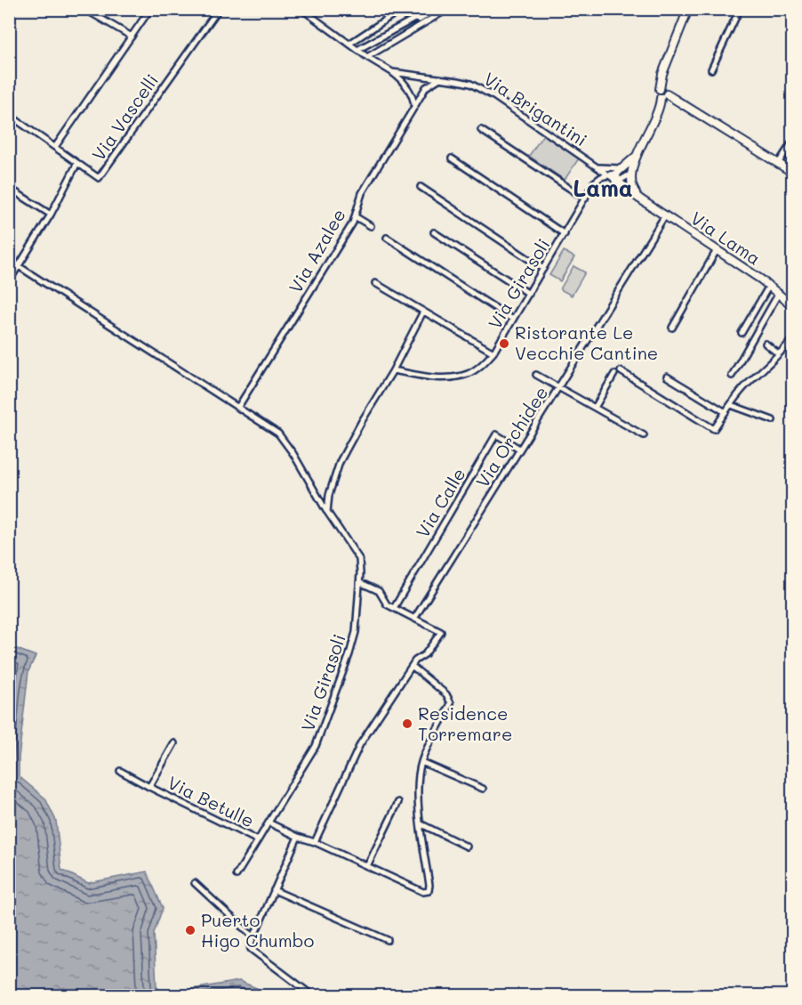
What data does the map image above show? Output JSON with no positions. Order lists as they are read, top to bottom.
{
  "streets": {
    "street": [
      "Via Brigantini",
      "Via Vascelli",
      "Via Lama",
      "Via Azalee",
      "Via Girasoli",
      "Via Orchidee",
      "Via Calle",
      "Via Betulle"
    ]
  },
  "crossings": [
    ["Via Brigantini", "Via Lama"],
    ["Via Brigantini", "Via Azalee"],
    ["Via Brigantini", "Via Girasoli"],
    ["Via Lama", "Via Girasoli"],
    ["Via Lama", "Via Orchidee"],
    ["Via Azalee", "Via Girasoli"],
    ["Via Girasoli", "Via Betulle"],
    ["Via Orchidee", "Via Calle"]
  ],
  "districts": ["Lama"],
  "places": ["Ristorante Le Vecchie Cantine", "Residence Torremare", "Puerto Higo Chumbo"]
}
